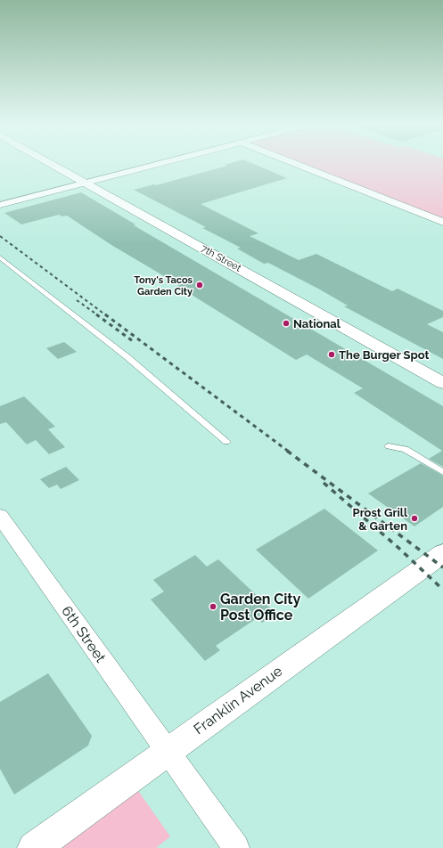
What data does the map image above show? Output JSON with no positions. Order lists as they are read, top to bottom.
{
  "streets": {
    "street": ["7th Street", "6th Street", "Franklin Avenue"]
  },
  "crossings": [
    ["6th Street", "Franklin Avenue"]
  ],
  "places": [
    "Tony's Tacos Garden City",
    "National",
    "The Burger Spot",
    "Prost Grill & Garten",
    "Garden City Post Office"
  ]
}
